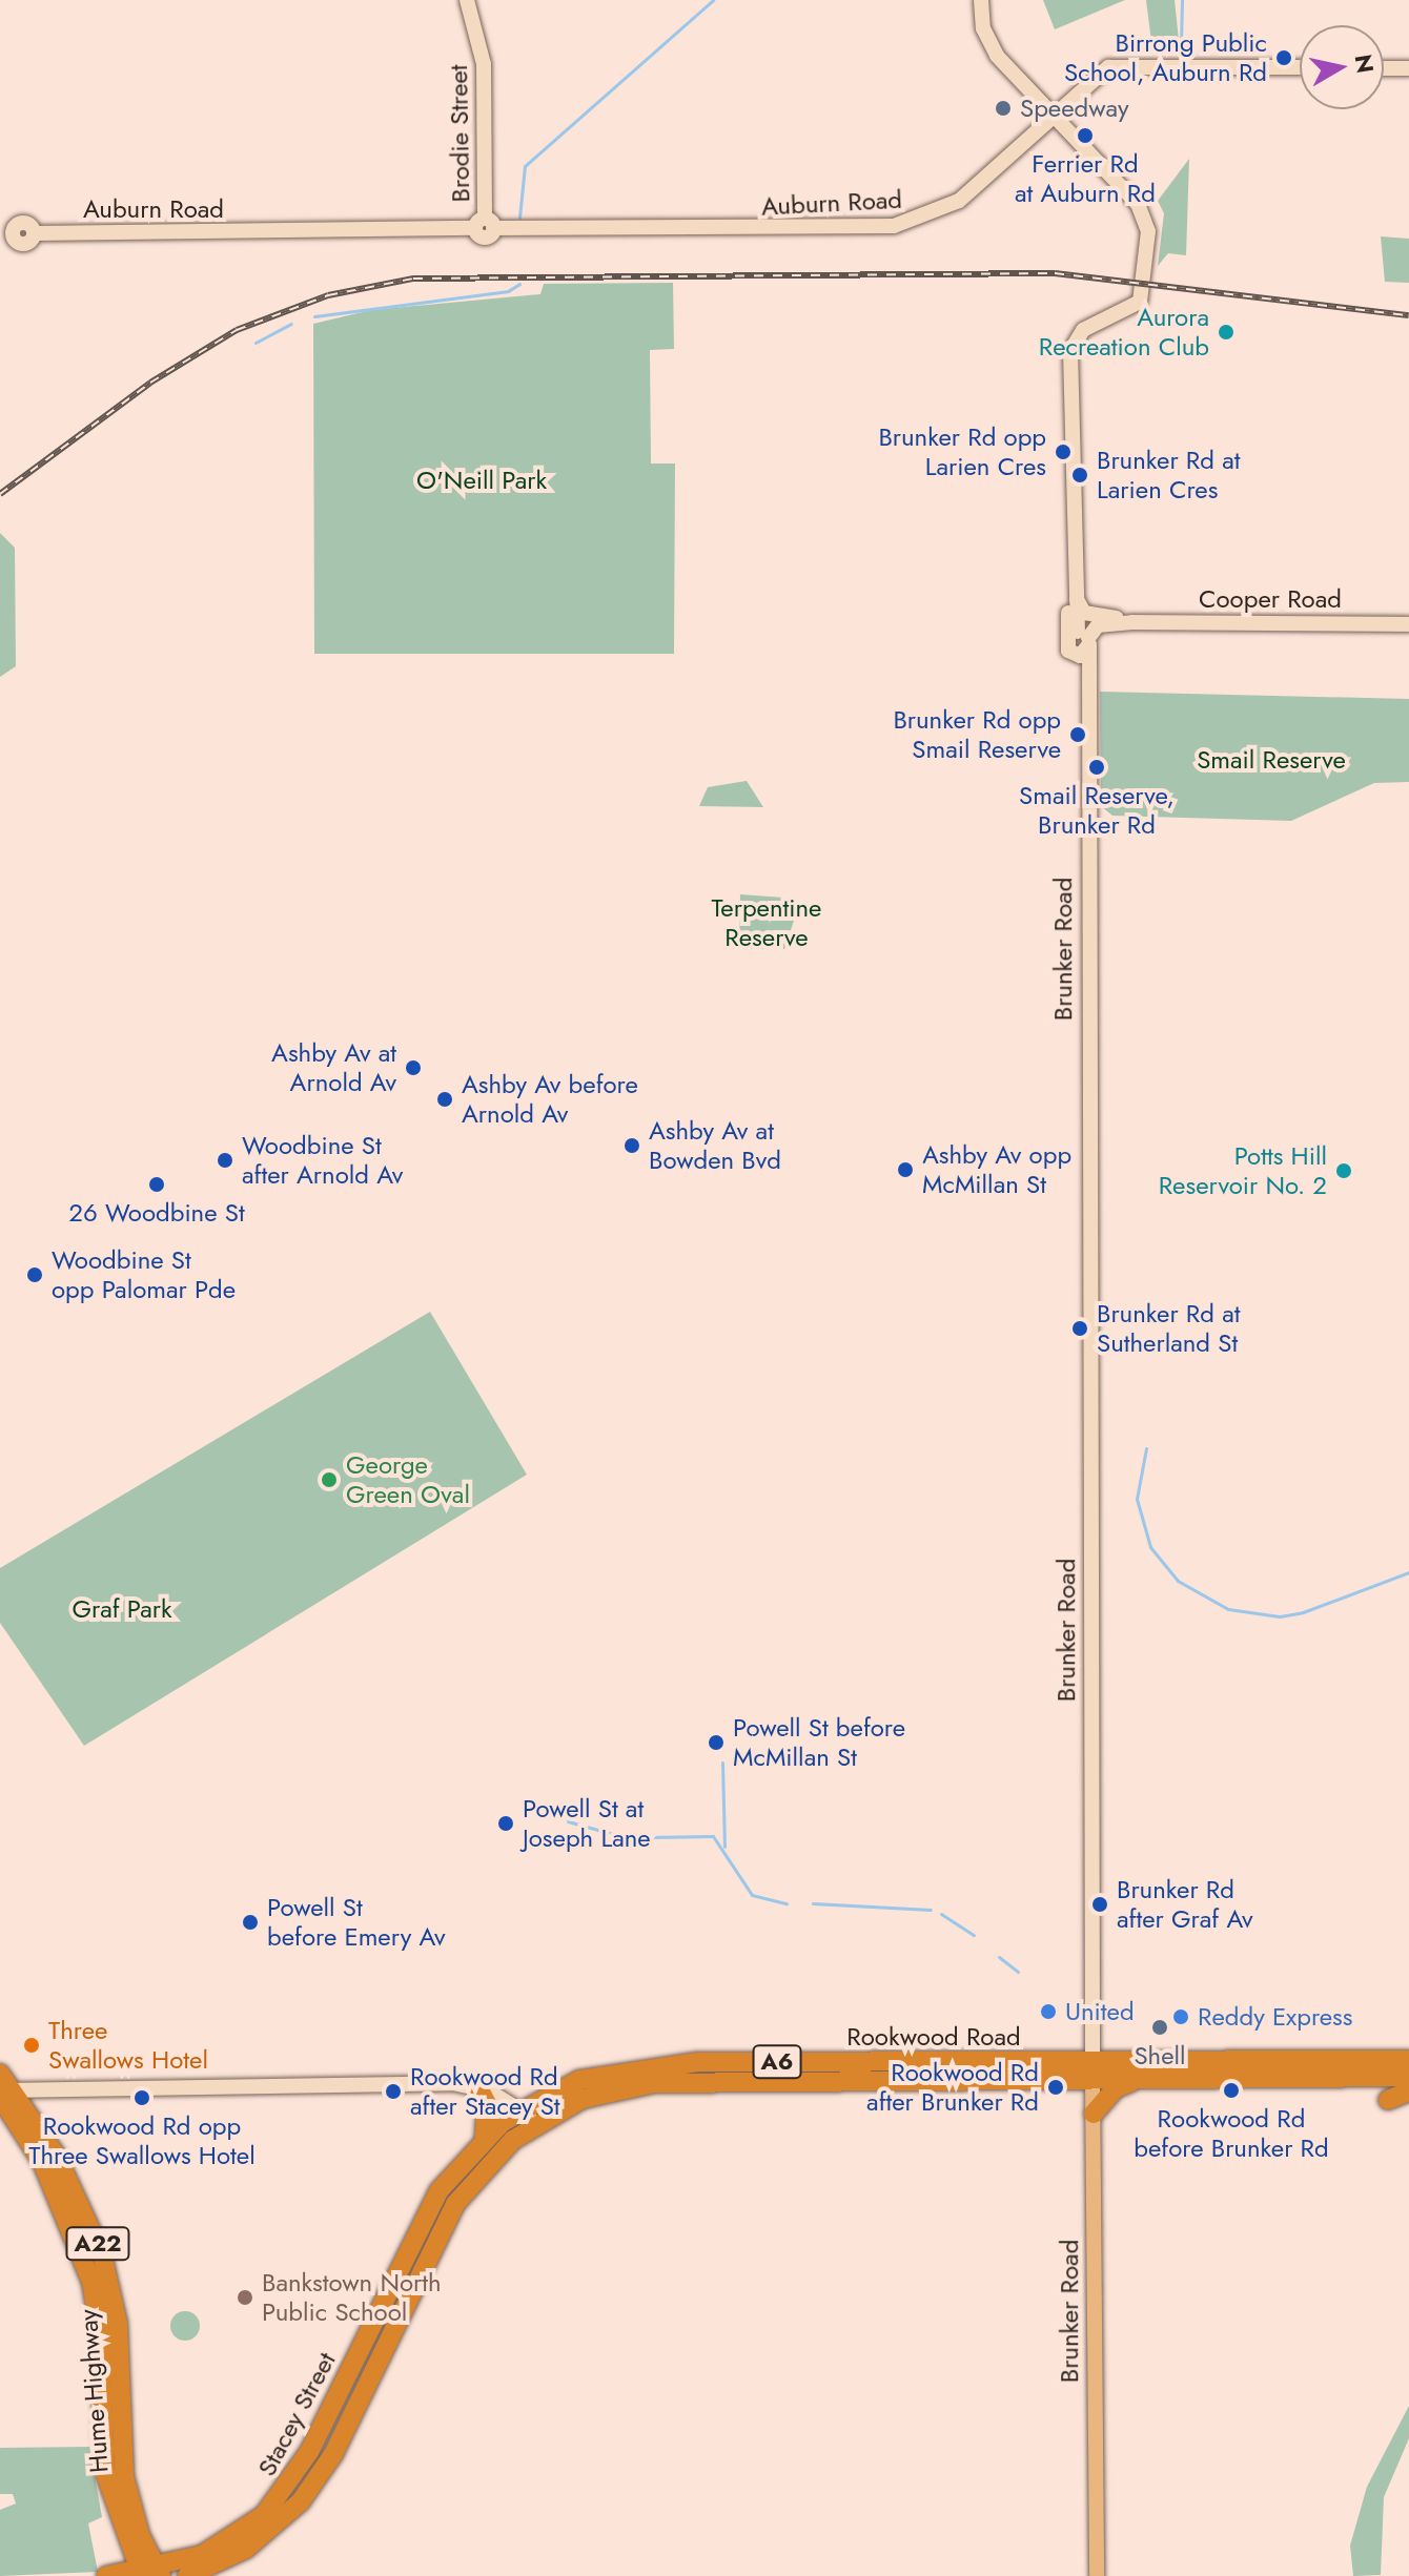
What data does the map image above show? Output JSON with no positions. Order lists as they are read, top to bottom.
{
  "streets": {
    "highway": [
      "Rookwood Road",
      "A6",
      "A22",
      "Hume Highway",
      "Stacey Street"
    ],
    "main road": [
      "Brodie Street",
      "Auburn Road",
      "Cooper Road",
      "Brunker Road"
    ]
  },
  "crossings": [
    ["Brodie Street", "Auburn Road"],
    ["Auburn Road", "Brunker Road"],
    ["Brunker Road", "Rookwood Road"],
    ["Rookwood Road", "Stacey Street"],
    ["Hume Highway", "Stacey Street"]
  ],
  "parks": [
    "O'Neill Park",
    "Smail Reserve",
    "Terpentine Reserve",
    "Graf Park"
  ],
  "places": [
    "Birrong Public School, Auburn Rd",
    "Speedway",
    "Ferrier Rd at Auburn Rd",
    "Aurora Recreation Club",
    "Brunker Rd opp Larien Cres",
    "Brunker Rd at Larien Cres",
    "Brunker Rd opp Smail Reserve",
    "Smail Reserve, Brunker Rd",
    "Ashby Av at Arnold Av",
    "Ashby Av before Arnold Av",
    "Ashby Av at Bowden Bvd",
    "Woodbine St after Arnold Av",
    "Ashby Av opp McMillan St",
    "Potts Hill Reservoir No. 2",
    "26 Woodbine St",
    "Woodbine St opp Palomar Pde",
    "Brunker Rd at Sutherland St",
    "George Green Oval",
    "Powell St before McMillan St",
    "Powell St at Joseph Lane",
    "Brunker Rd after Graf Av",
    "Powell St before Emery Av",
    "United",
    "Reddy Express",
    "Shell",
    "Three Swallows Hotel",
    "Rookwood Rd after Brunker Rd",
    "Rookwood Rd before Brunker Rd",
    "Rookwood Rd after Stacey St",
    "Rookwood Rd opp Three Swallows Hotel",
    "Bankstown North Public School"
  ],
  "north": "right"
}
